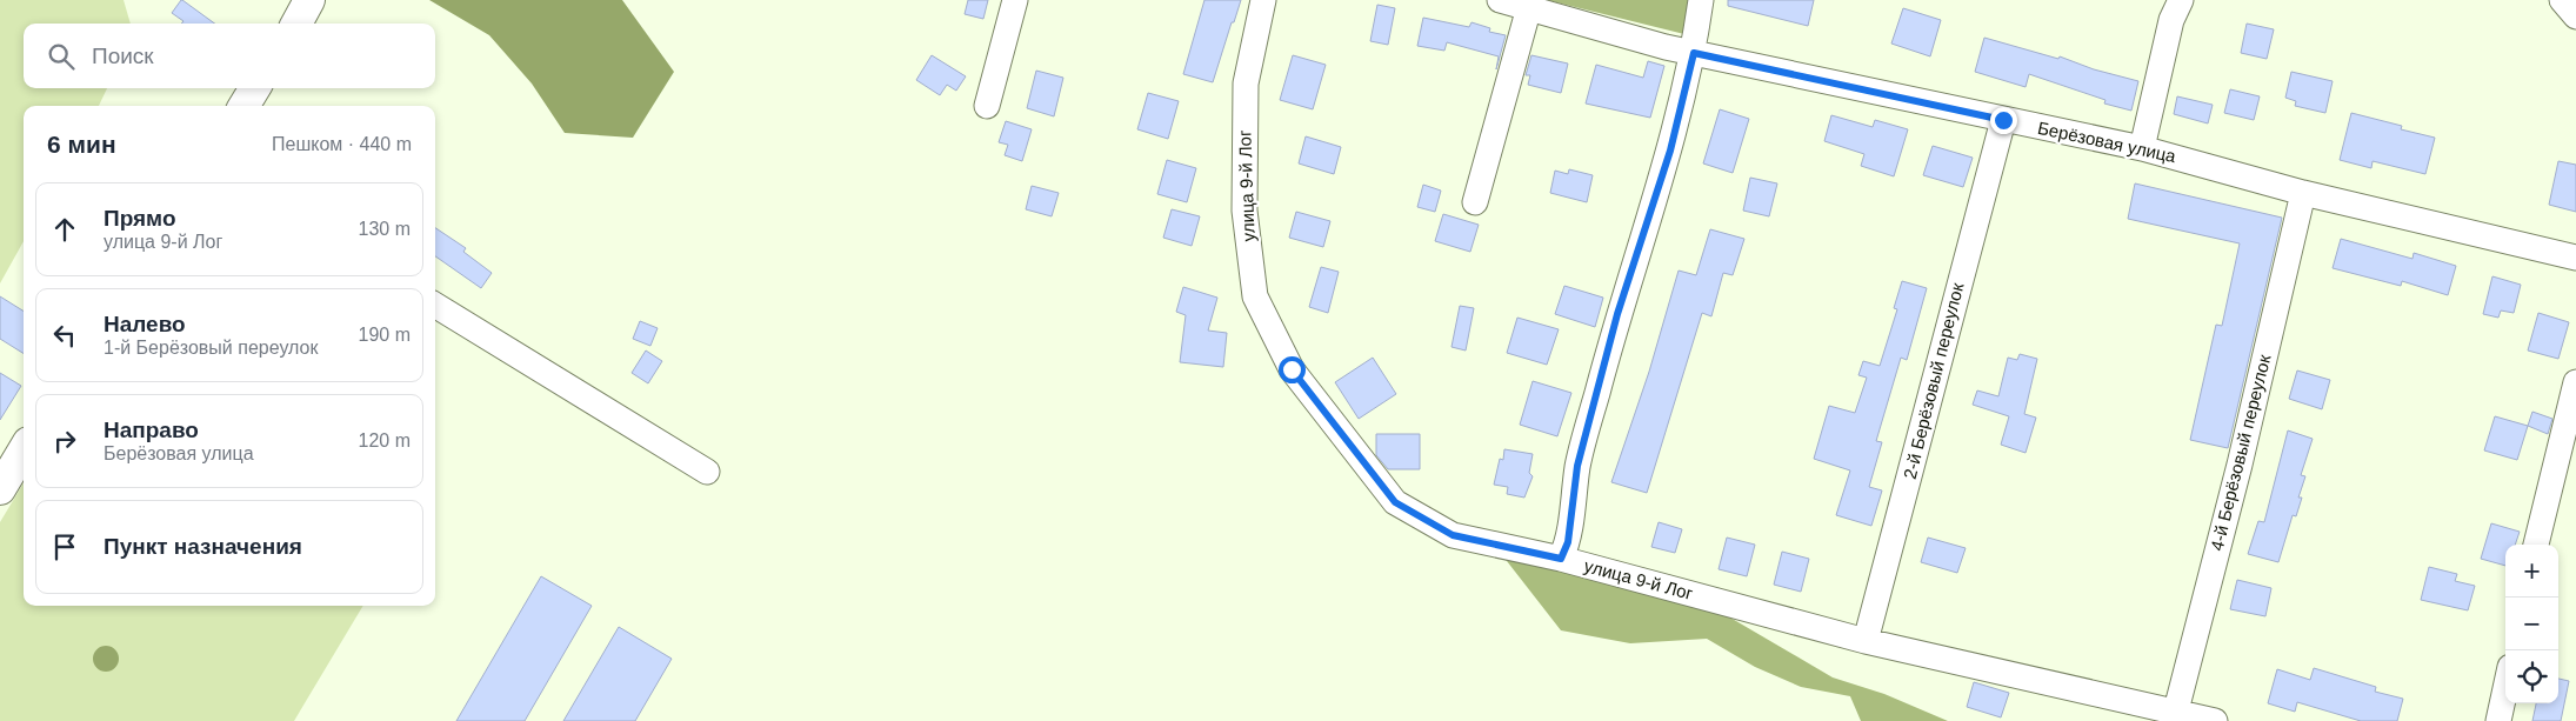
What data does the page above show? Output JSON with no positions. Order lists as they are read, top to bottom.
{
  "streets": {
    "street": [
      "Берёзовая улица",
      "улица 9-й Лог",
      "2-й Берёзовый переулок",
      "4-й Берёзовый переулок"
    ]
  },
  "crossings": [
    ["Берёзовая улица", "2-й Берёзовый переулок"],
    ["Берёзовая улица", "4-й Берёзовый переулок"],
    ["улица 9-й Лог", "2-й Берёзовый переулок"],
    ["улица 9-й Лог", "4-й Берёзовый переулок"]
  ],
  "page": {
    "search": "Поиск",
    "heading": ["6 мин", "Пешком · 440 m"],
    "list": [
      ["Прямо", "улица 9-й Лог", "130 m"],
      ["Налево", "1-й Берёзовый переулок", "190 m"],
      ["Направо", "Берёзовая улица", "120 m"],
      "Пункт назначения"
    ],
    "map_buttons": ["+", "−"]
  }
}
